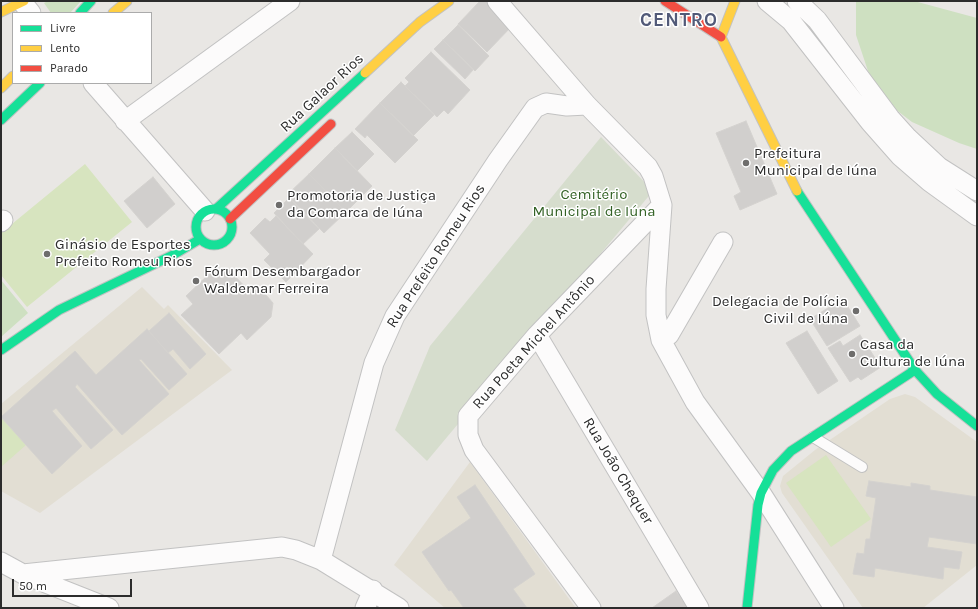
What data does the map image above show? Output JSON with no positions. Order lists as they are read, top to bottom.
{
  "streets": {
    "street": [
      "Rua Galaor Rios",
      "Rua Prefeito Romeu Rios",
      "Rua Poeta Michel Antônio",
      "Rua João Chequer"
    ]
  },
  "crossings": [
    ["Rua Poeta Michel Antônio", "Rua João Chequer"]
  ],
  "districts": ["CENTRO"],
  "parks": ["Cemitério Municipal de Iúna"],
  "places": [
    "Prefeitura Municipal de Iúna",
    "Promotoria de Justiça da Comarca de Iúna",
    "Ginásio de Esportes Prefeito Romeu Rios",
    "Fórum Desembargador Waldemar Ferreira",
    "Delegacia de Polícia Civil de Iúna",
    "Casa da Cultura de Iúna"
  ],
  "legend": ["Livre", "Lento", "Parado"],
  "scale_bar": "50 m"
}
